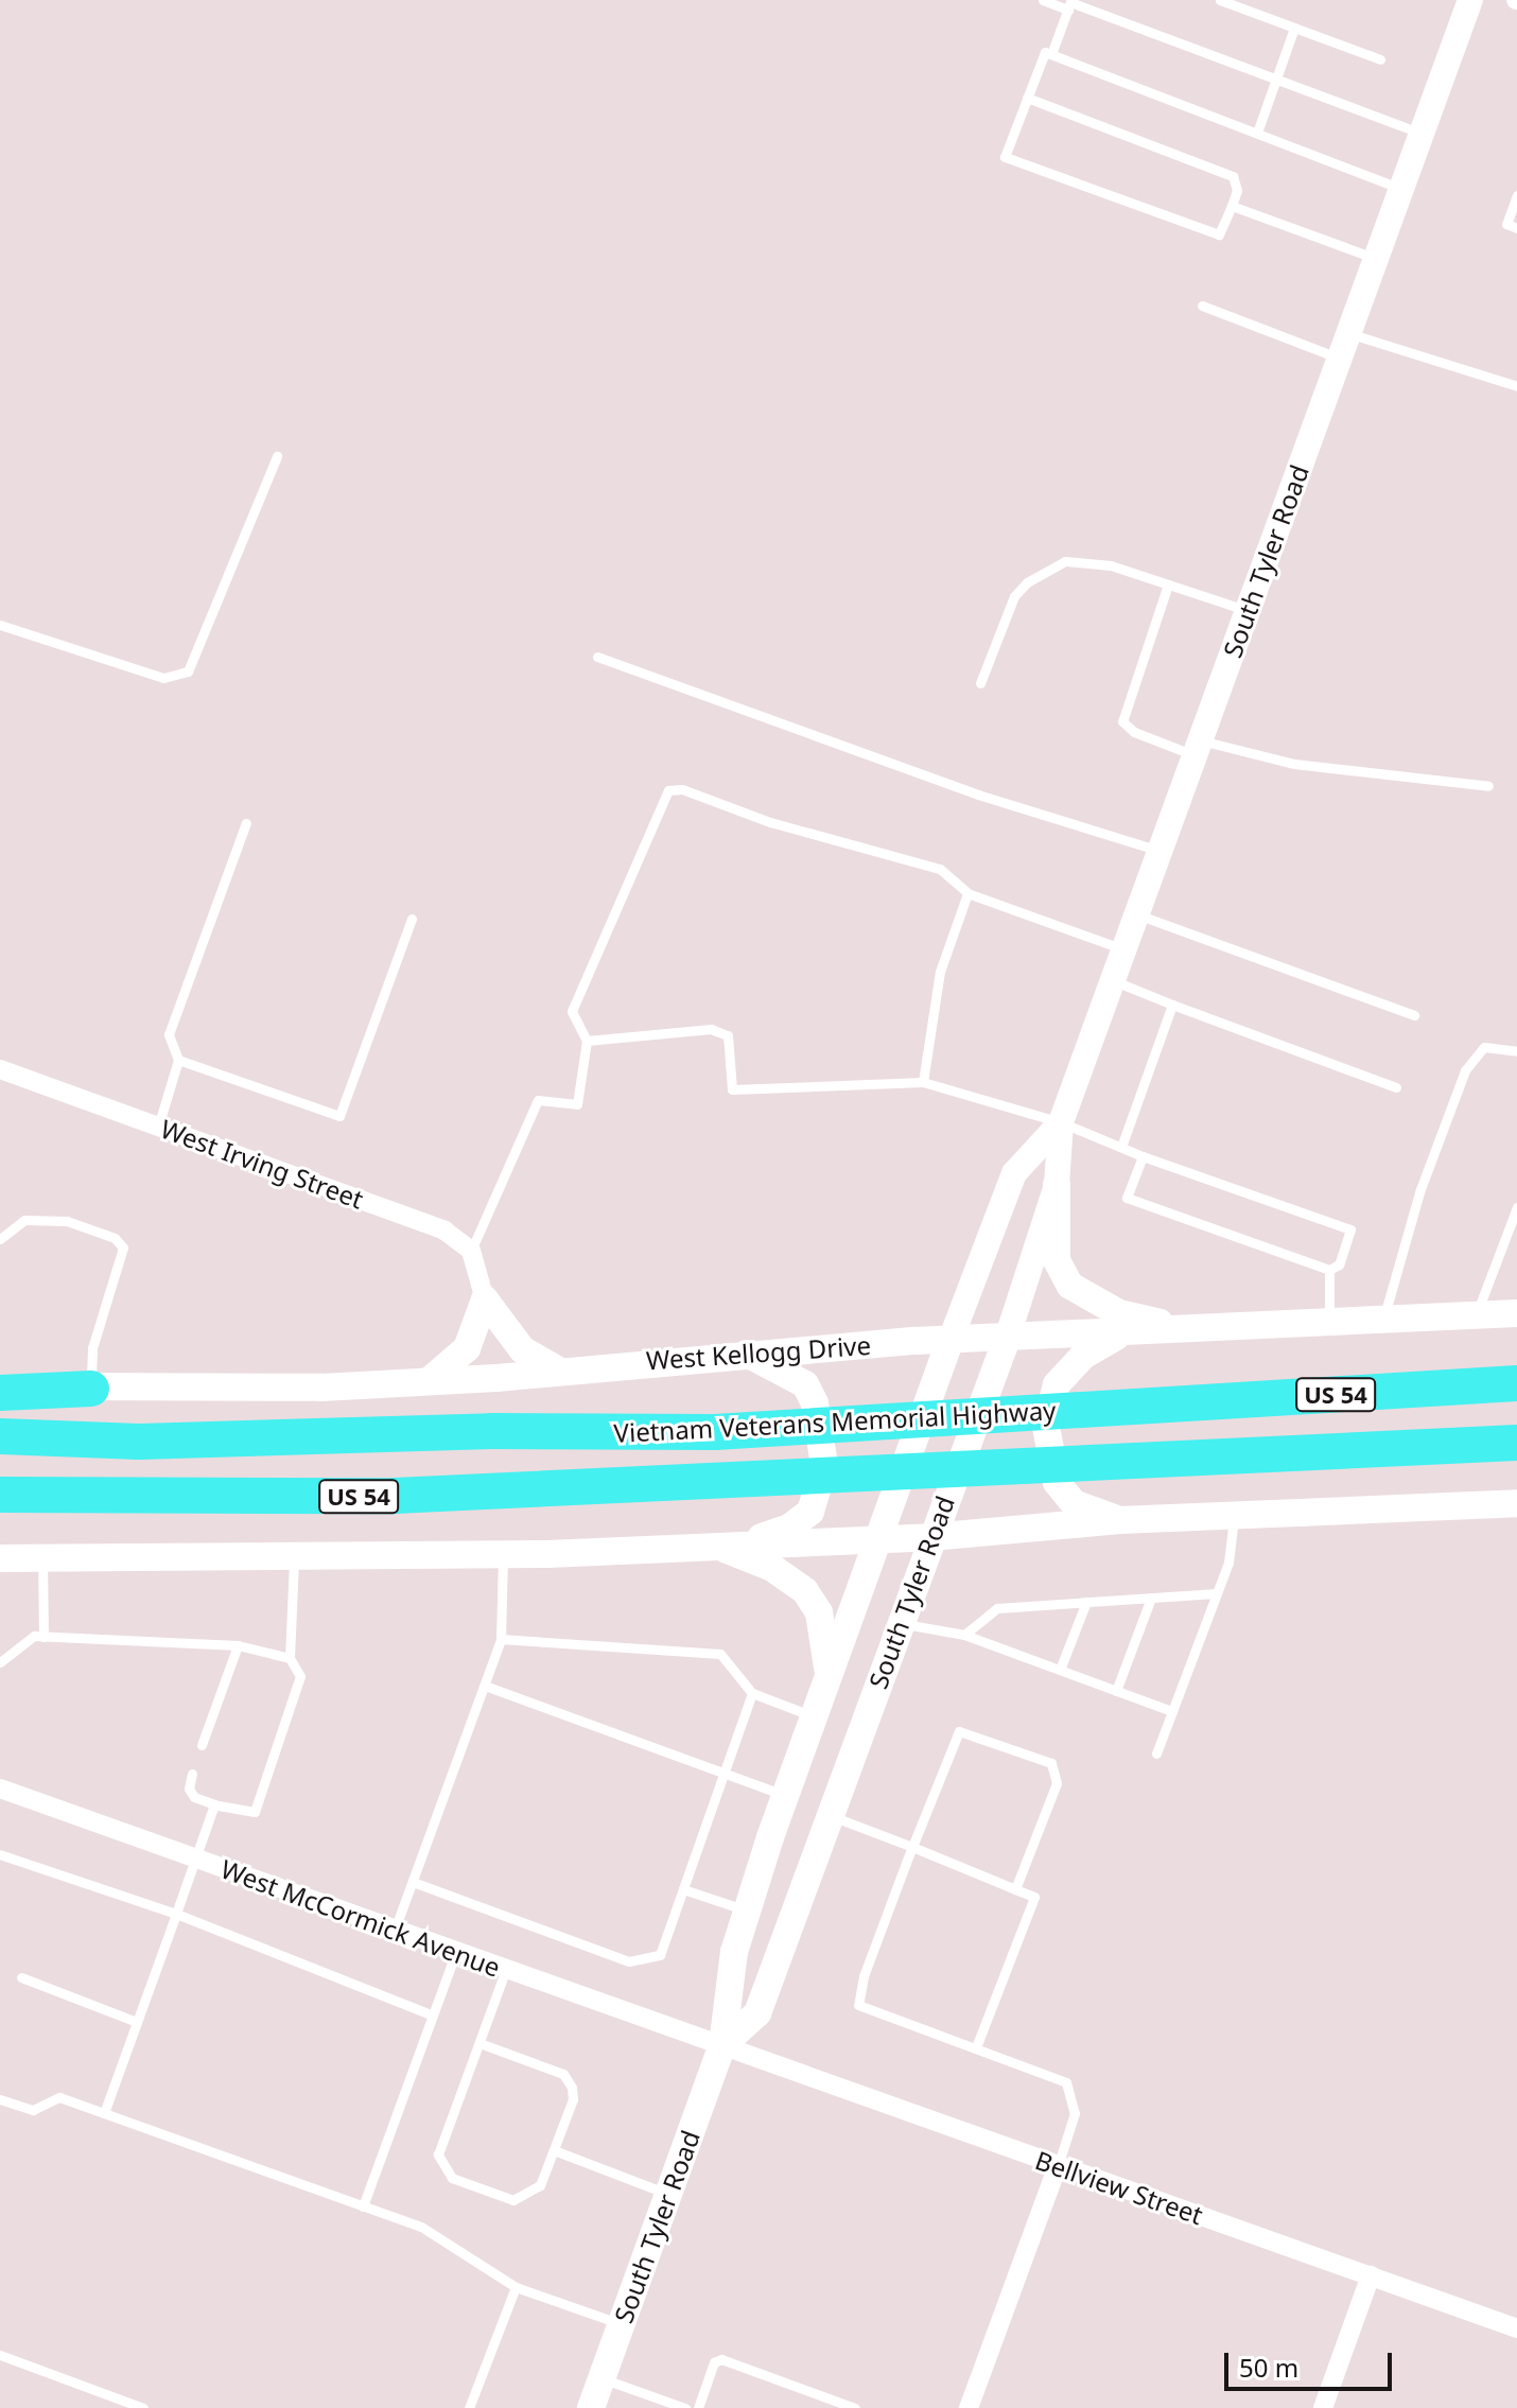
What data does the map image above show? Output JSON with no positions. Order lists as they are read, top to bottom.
{
  "streets": {
    "highway": ["US 54", "Vietnam Veterans Memorial Highway"],
    "main road": ["South Tyler Road", "West Kellogg Drive"],
    "street": ["West Irving Street", "West McCormick Avenue", "Bellview Street"]
  },
  "crossings": [
    ["South Tyler Road", "West Kellogg Drive"],
    ["South Tyler Road", "West McCormick Avenue"],
    ["South Tyler Road", "Bellview Street"],
    ["West McCormick Avenue", "Bellview Street"]
  ],
  "scale_bar": "50 m"
}
